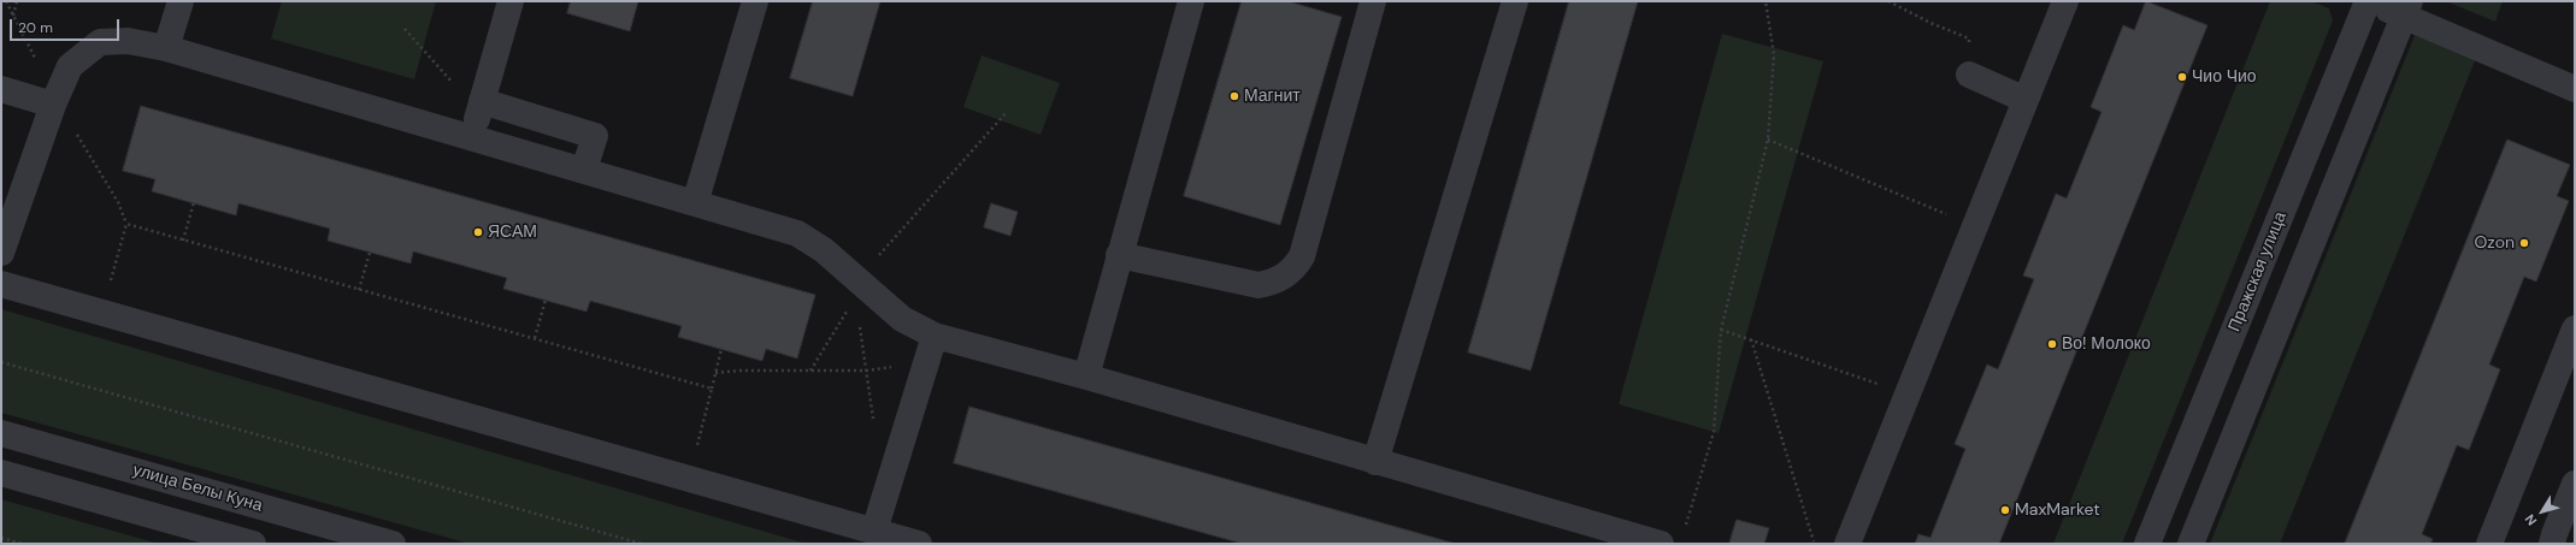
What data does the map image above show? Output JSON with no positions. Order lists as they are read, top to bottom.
{
  "streets": {
    "street": ["Пражская улица", "улица Белы Куна"]
  },
  "places": [
    "Чио Чио",
    "Магнит",
    "ЯСАМ",
    "Ozon",
    "Во! Молоко",
    "MaxMarket"
  ],
  "scale_bar": "20 m",
  "north": "bottom left"
}
